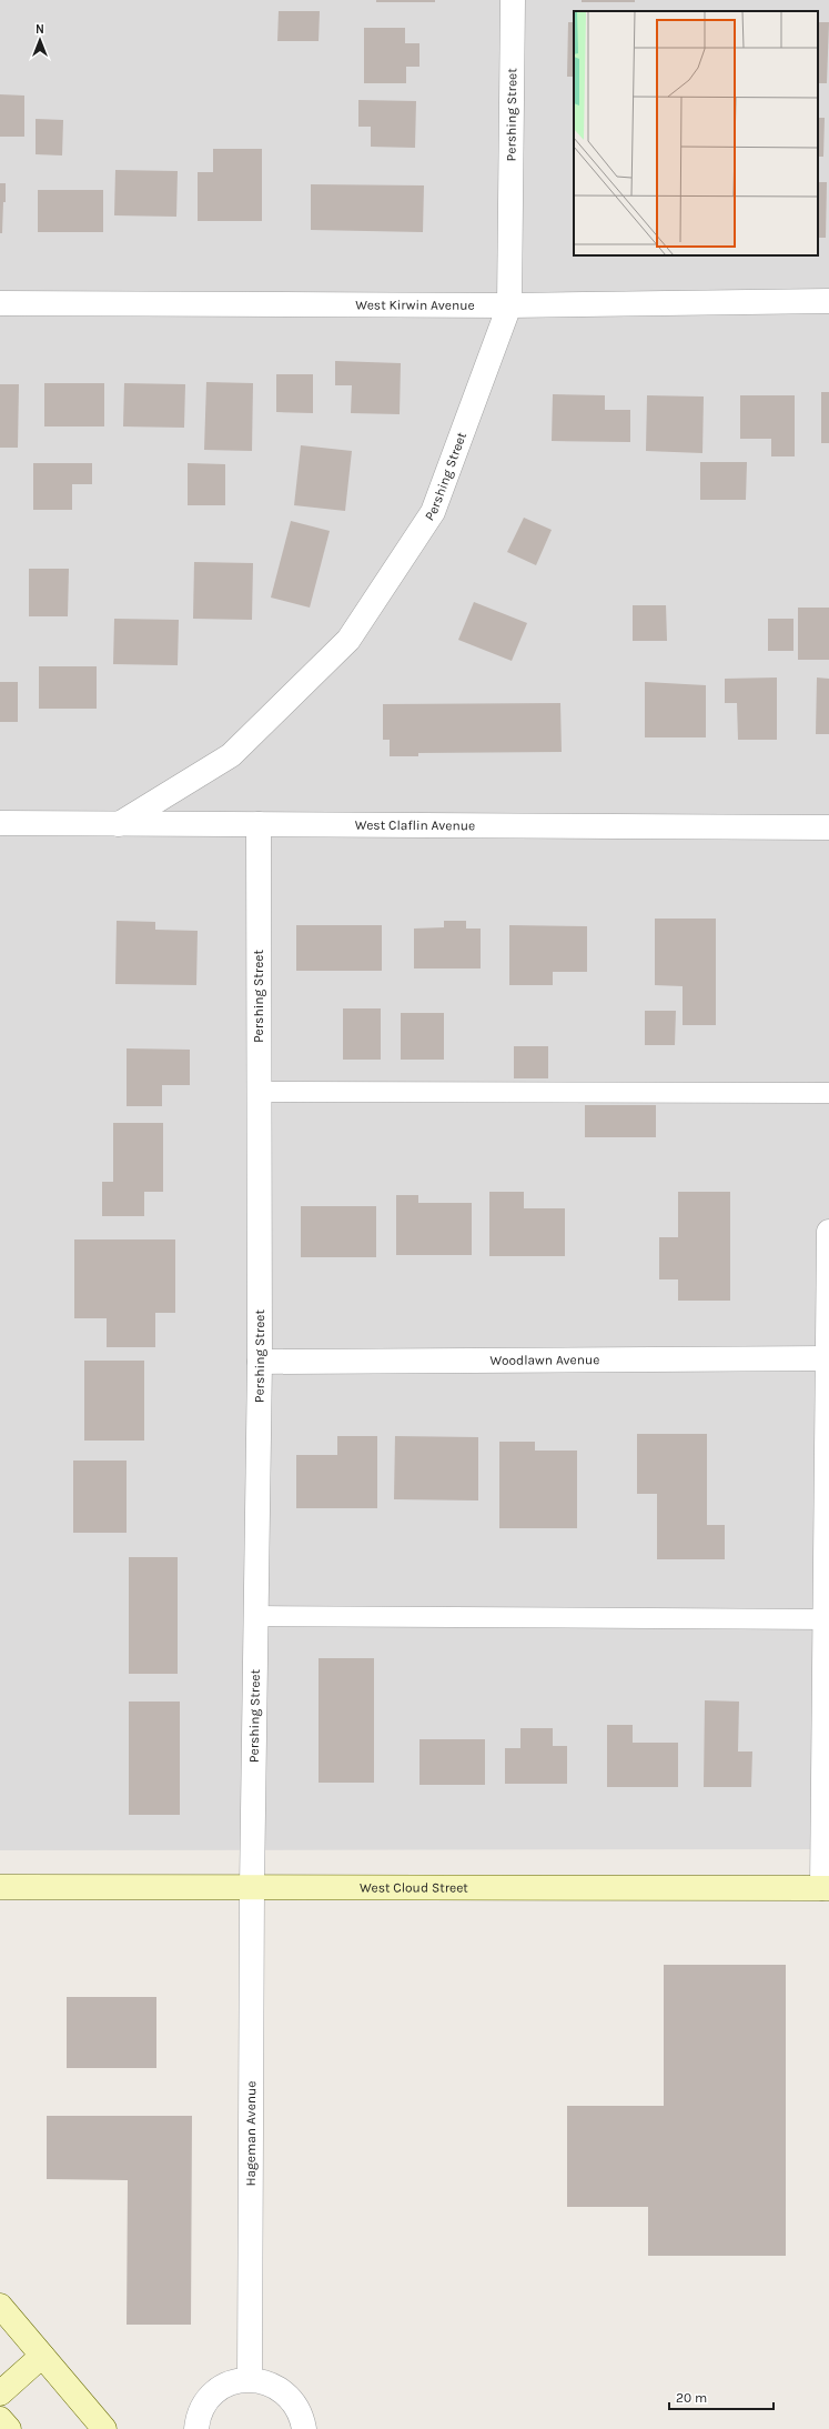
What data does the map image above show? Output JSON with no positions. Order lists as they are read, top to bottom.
{
  "streets": {
    "main road": ["West Cloud Street"],
    "street": [
      "Pershing Street",
      "West Kirwin Avenue",
      "West Claflin Avenue",
      "Woodlawn Avenue",
      "Hageman Avenue"
    ]
  },
  "crossings": [
    ["Pershing Street", "West Kirwin Avenue"],
    ["Pershing Street", "West Claflin Avenue"],
    ["Pershing Street", "Woodlawn Avenue"],
    ["Pershing Street", "West Cloud Street"],
    ["Pershing Street", "Hageman Avenue"],
    ["West Cloud Street", "Hageman Avenue"]
  ],
  "scale_bar": "20 m",
  "north": "top"
}
